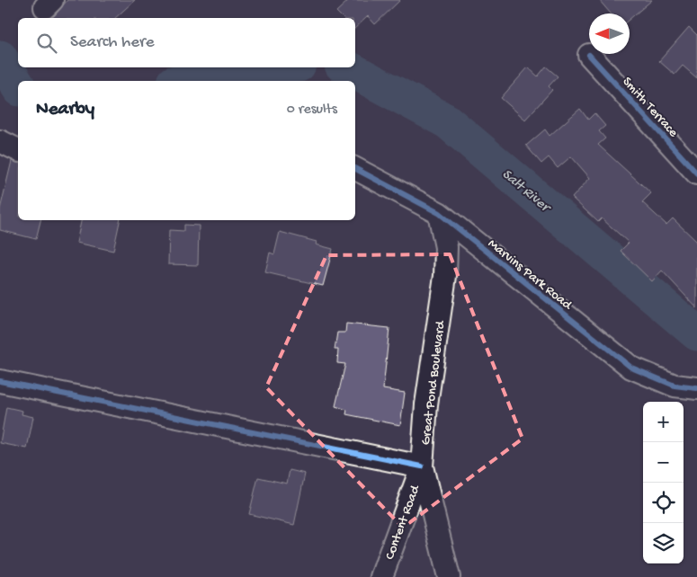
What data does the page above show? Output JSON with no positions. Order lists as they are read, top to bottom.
{
  "streets": {
    "street": [
      "Smith Terrace",
      "Marvins Park Road",
      "Great Pond Boulevard",
      "Content Road"
    ]
  },
  "crossings": [
    ["Marvins Park Road", "Great Pond Boulevard"],
    ["Great Pond Boulevard", "Content Road"]
  ],
  "water": ["Salt River"],
  "north": "left",
  "page": {
    "search": "Search here",
    "heading": ["Nearby", "0 results"],
    "map_buttons": ["+", "−"]
  }
}
